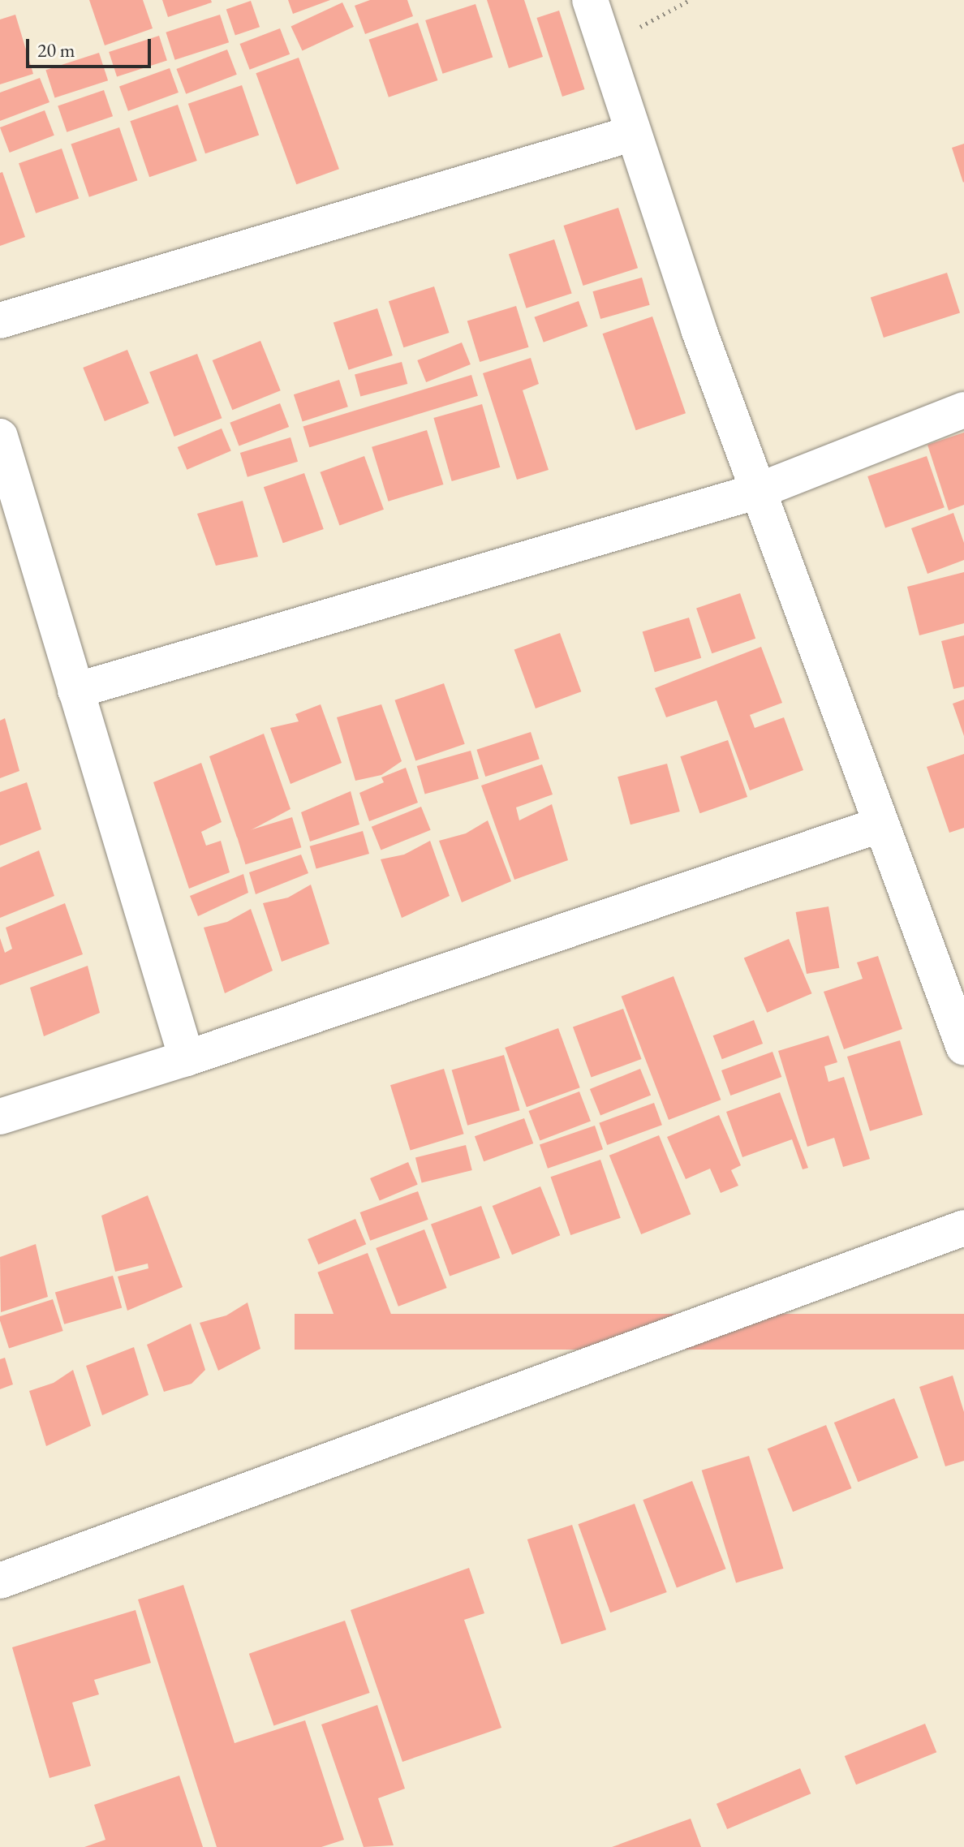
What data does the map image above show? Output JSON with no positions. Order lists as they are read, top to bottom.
{
  "scale_bar": "20 m"
}
